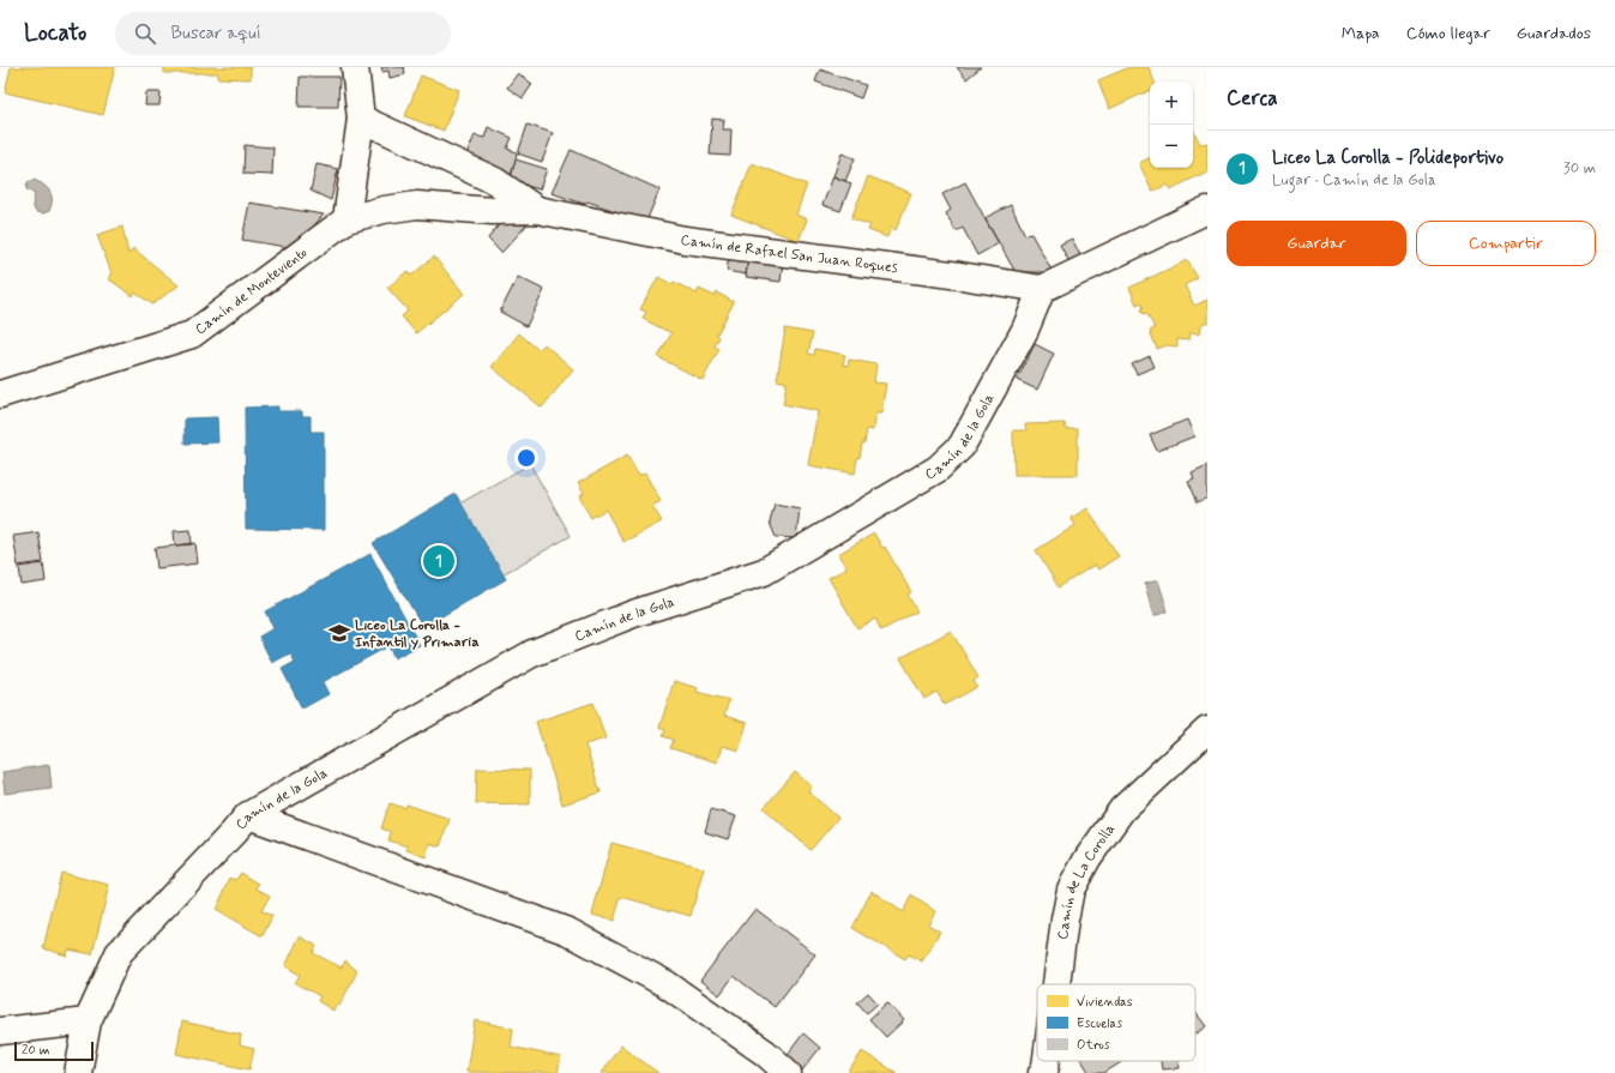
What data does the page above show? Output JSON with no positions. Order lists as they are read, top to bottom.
{
  "streets": {
    "street": [
      "Camín de Rafael San Juan Roques",
      "Camín de Monteviento",
      "Camín de la Gola",
      "Camín de La Corolla"
    ]
  },
  "crossings": [
    ["Camín de Rafael San Juan Roques", "Camín de Monteviento"],
    ["Camín de Rafael San Juan Roques", "Camín de la Gola"]
  ],
  "places": {
    "school or university": ["Liceo La Corolla - Infantil y Primaria"]
  },
  "legend": ["Viviendas", "Escuelas", "Otros"],
  "scale_bar": "20 m",
  "page": {
    "header": "Locato",
    "search": "Buscar aquí",
    "nav": ["Mapa", "Cómo llegar", "Guardados"],
    "heading": "Cerca",
    "map_buttons": ["+", "−"],
    "list": [
      {
        "mark": "1",
        "name": "Liceo La Corolla - Polideportivo",
        "note": "Lugar · Camín de la Gola",
        "value": "30 m"
      }
    ],
    "buttons": ["Guardar", "Compartir"],
    "pins": "1",
    "scale": "20 m"
  }
}
